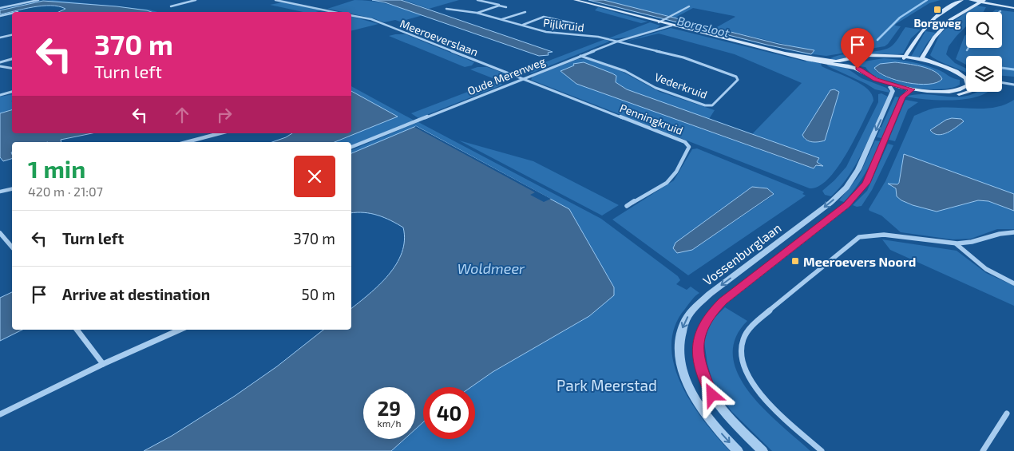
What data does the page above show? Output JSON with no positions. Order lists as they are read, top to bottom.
{
  "streets": {
    "street": [
      "Pijlkruid",
      "Meeroeverslaan",
      "Oude Merenweg",
      "Vederkruid",
      "Penningkruid",
      "Vossenburglaan"
    ]
  },
  "crossings": [
    ["Pijlkruid", "Oude Merenweg"],
    ["Pijlkruid", "Vederkruid"],
    ["Meeroeverslaan", "Oude Merenweg"],
    ["Meeroeverslaan", "Penningkruid"],
    ["Oude Merenweg", "Vederkruid"],
    ["Oude Merenweg", "Penningkruid"]
  ],
  "one_way": ["Vossenburglaan"],
  "water": ["Borgsloot", "Woldmeer"],
  "parks": ["Park Meerstad"],
  "places": {
    "transit": ["Borgweg", "Meeroevers Noord"]
  },
  "page": {
    "turn": ["370 m", "Turn left"],
    "heading": ["1 min", "420 m · 21:07"],
    "list": [
      {
        "name": "Turn left",
        "value": "370 m"
      },
      {
        "name": "Arrive at destination",
        "value": "50 m"
      }
    ],
    "speed": "29 km/h",
    "limit": "40"
  }
}
